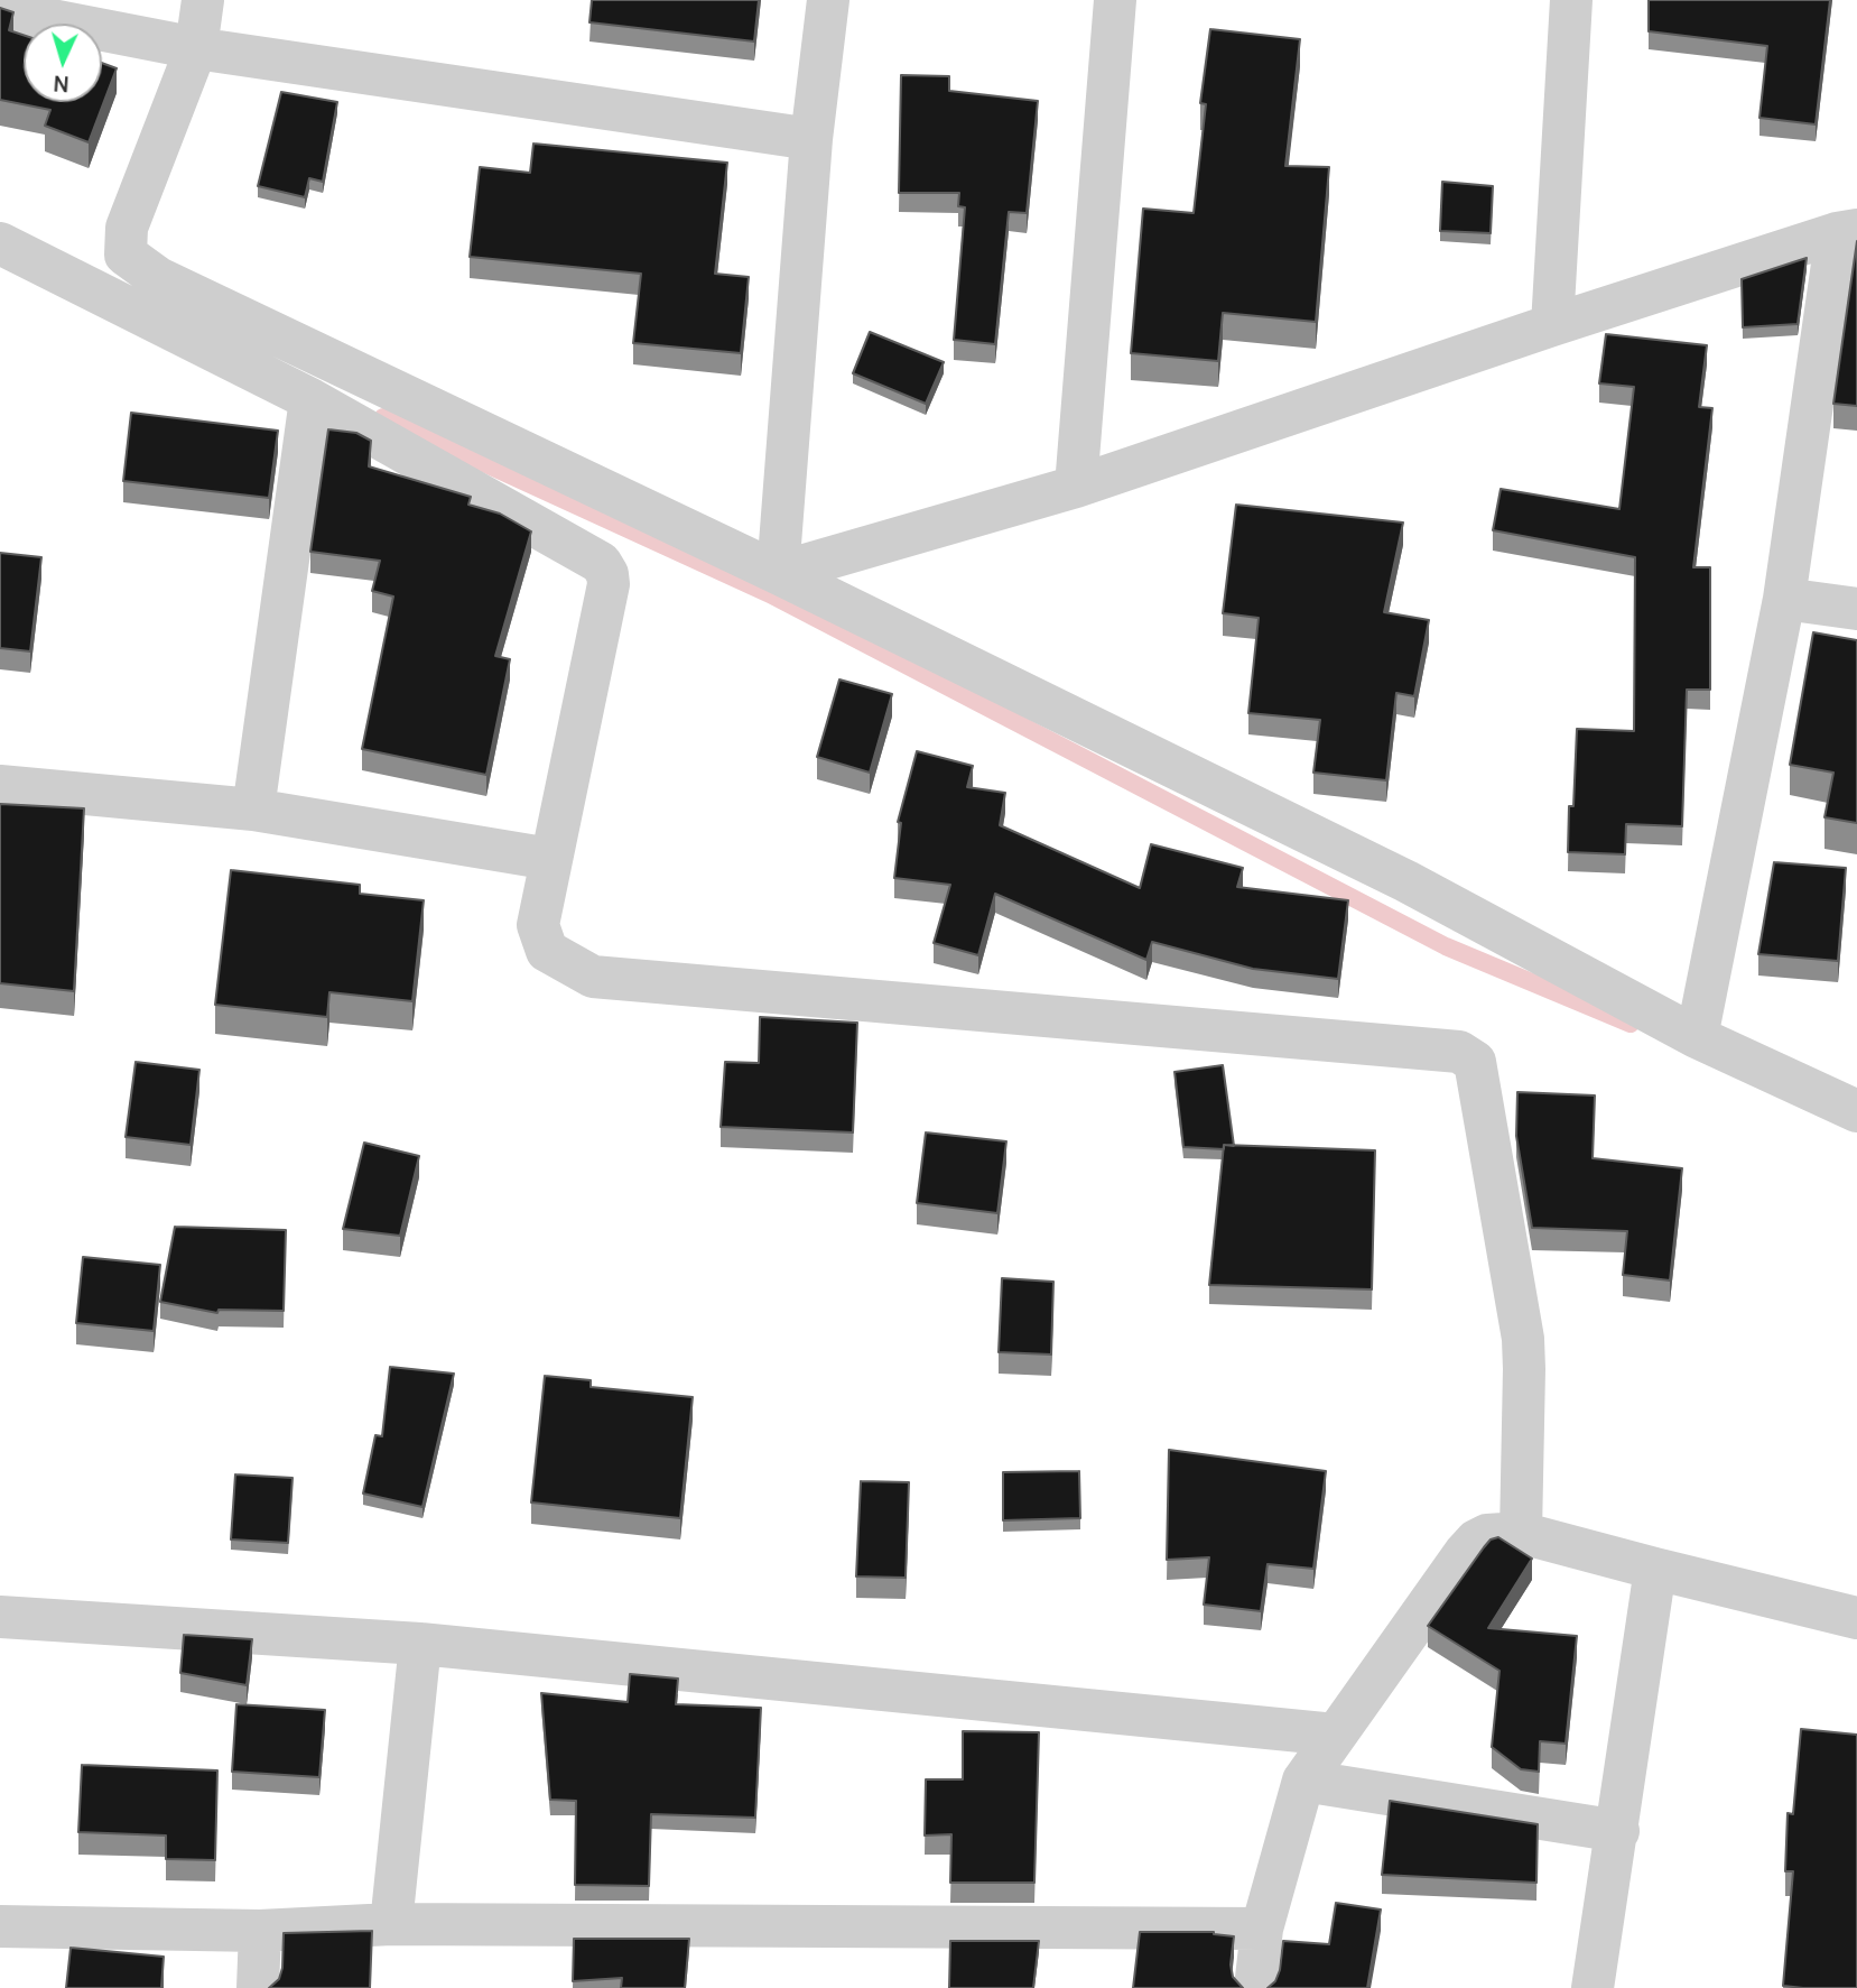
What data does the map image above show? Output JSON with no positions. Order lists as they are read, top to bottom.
{
  "north": "bottom"
}
